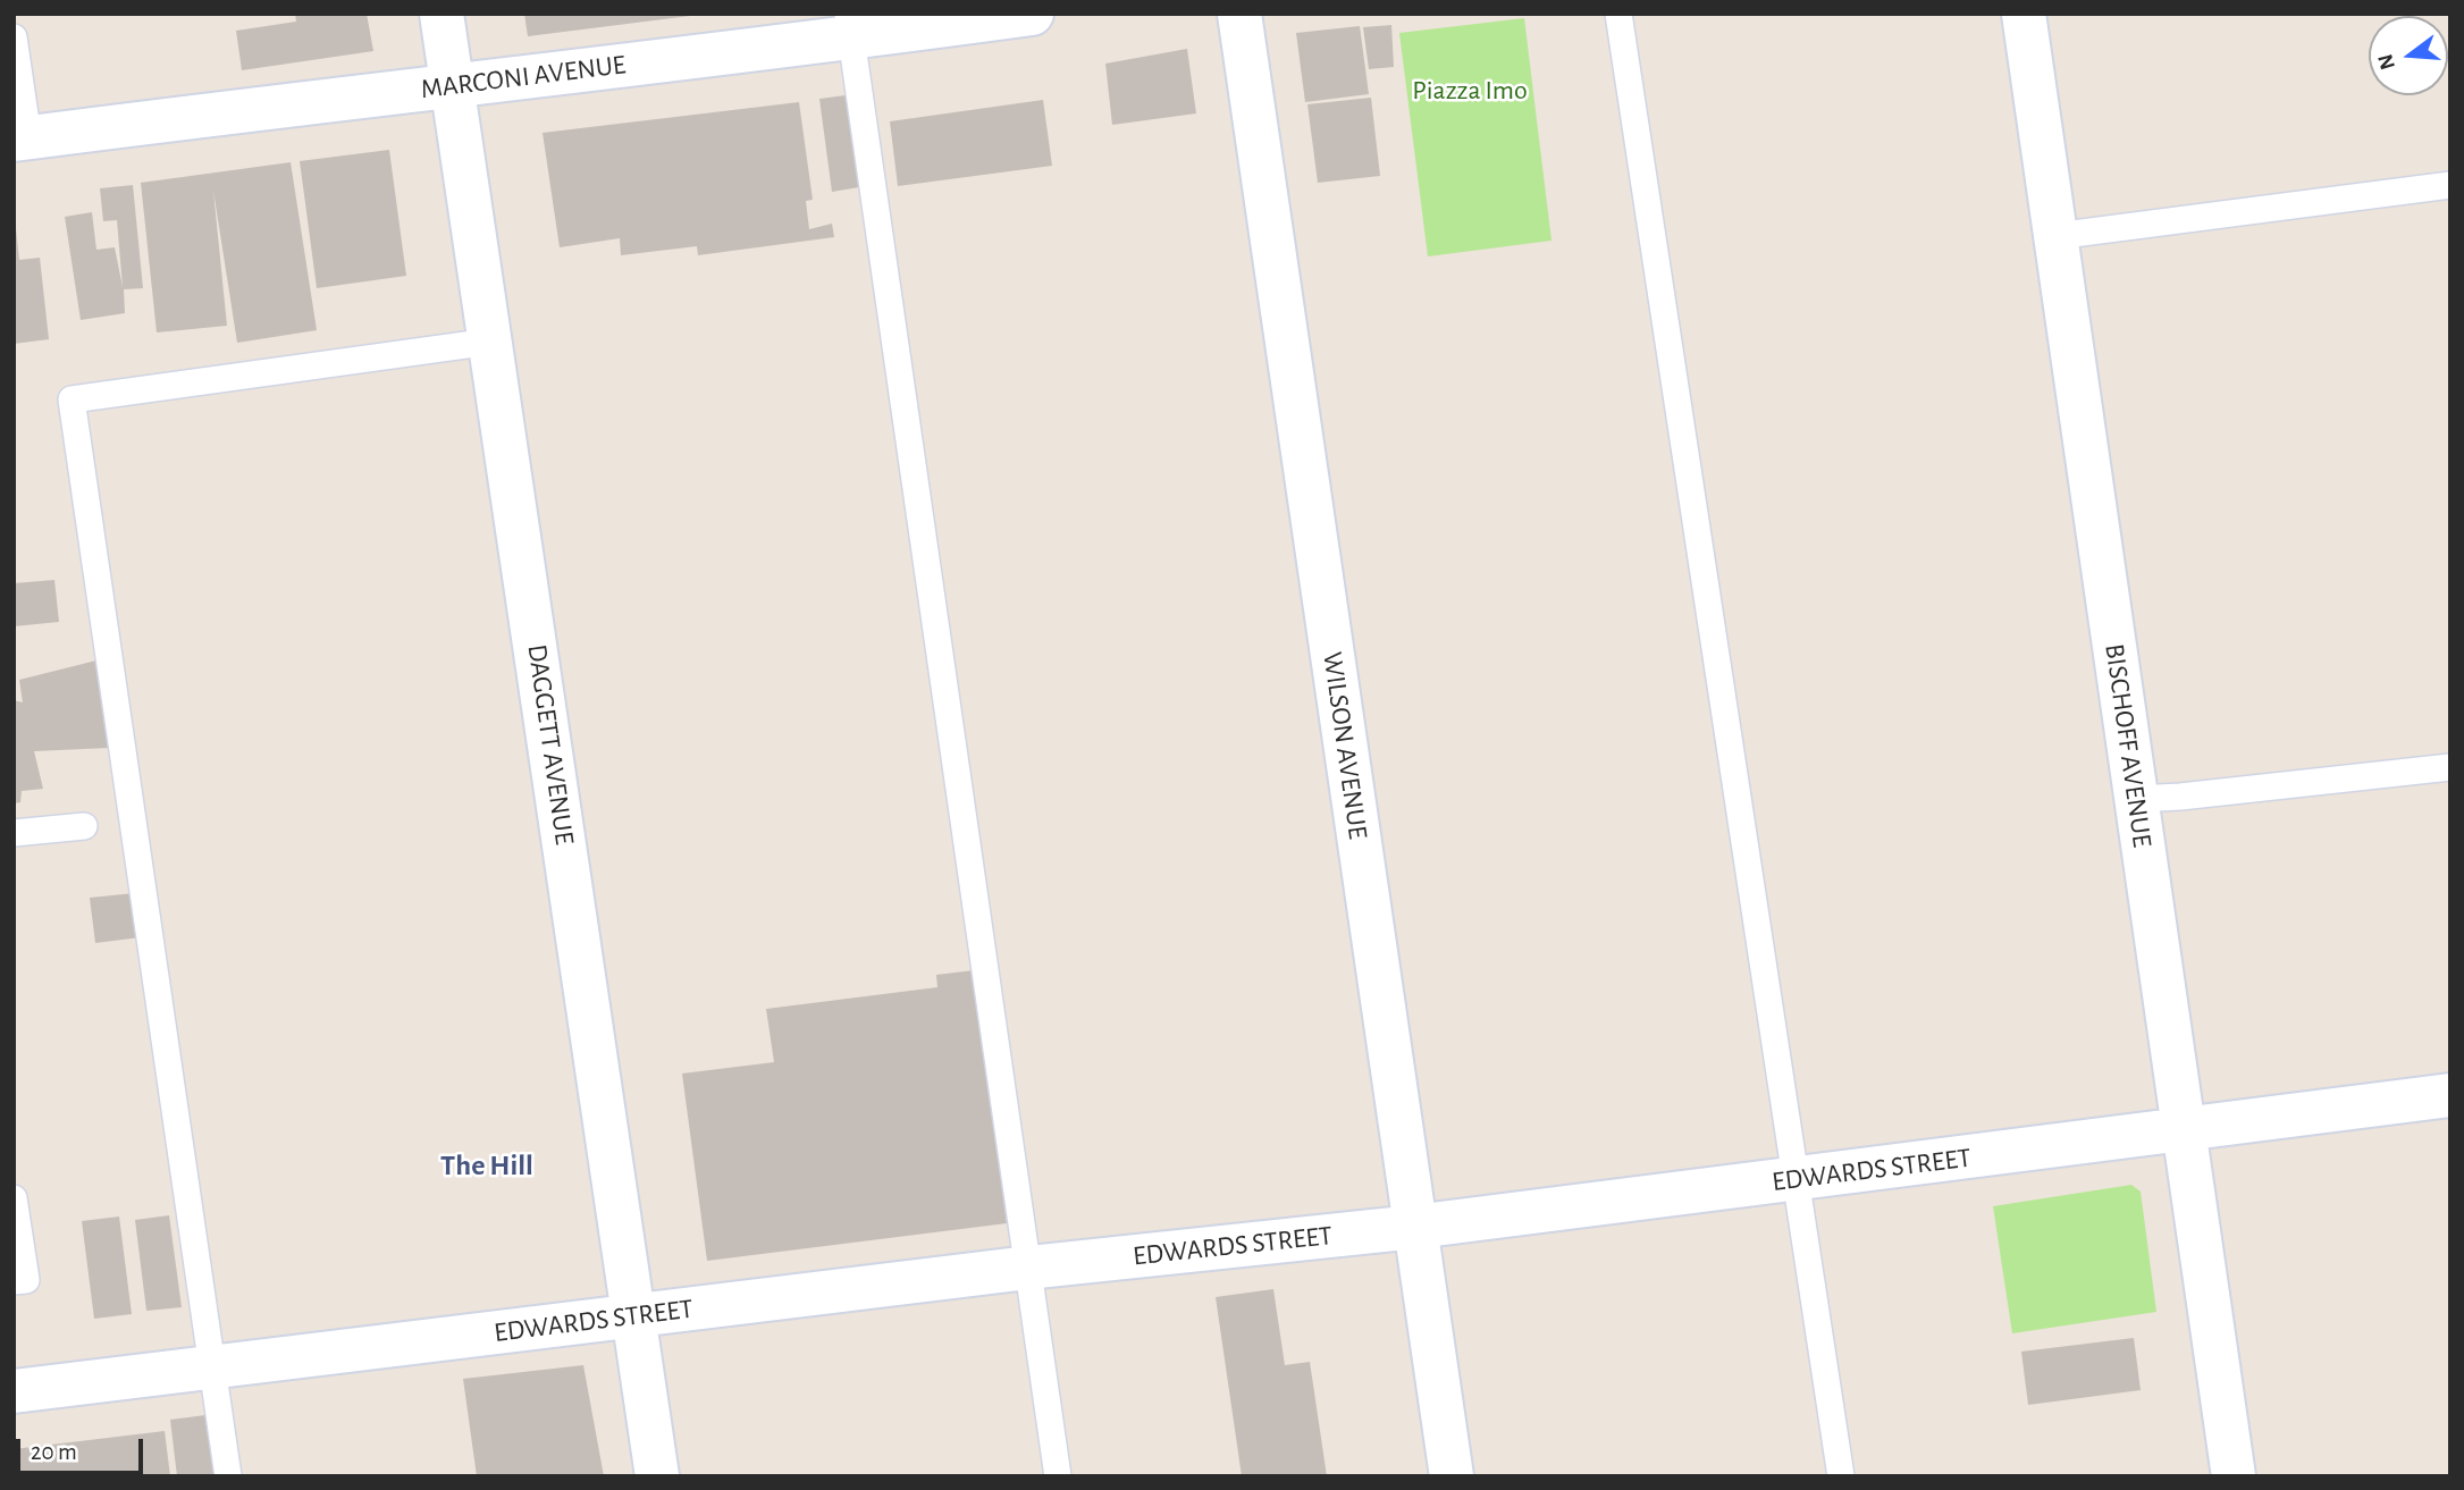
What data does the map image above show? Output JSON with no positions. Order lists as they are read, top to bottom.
{
  "streets": {
    "street": [
      "MARCONI AVENUE",
      "DAGGETT AVENUE",
      "WILSON AVENUE",
      "BISCHOFF AVENUE",
      "EDWARDS STREET"
    ]
  },
  "crossings": [
    ["MARCONI AVENUE", "DAGGETT AVENUE"],
    ["DAGGETT AVENUE", "EDWARDS STREET"],
    ["WILSON AVENUE", "EDWARDS STREET"],
    ["BISCHOFF AVENUE", "EDWARDS STREET"]
  ],
  "districts": ["The Hill"],
  "parks": ["Piazza Imo"],
  "scale_bar": "20 m",
  "north": "left"
}
